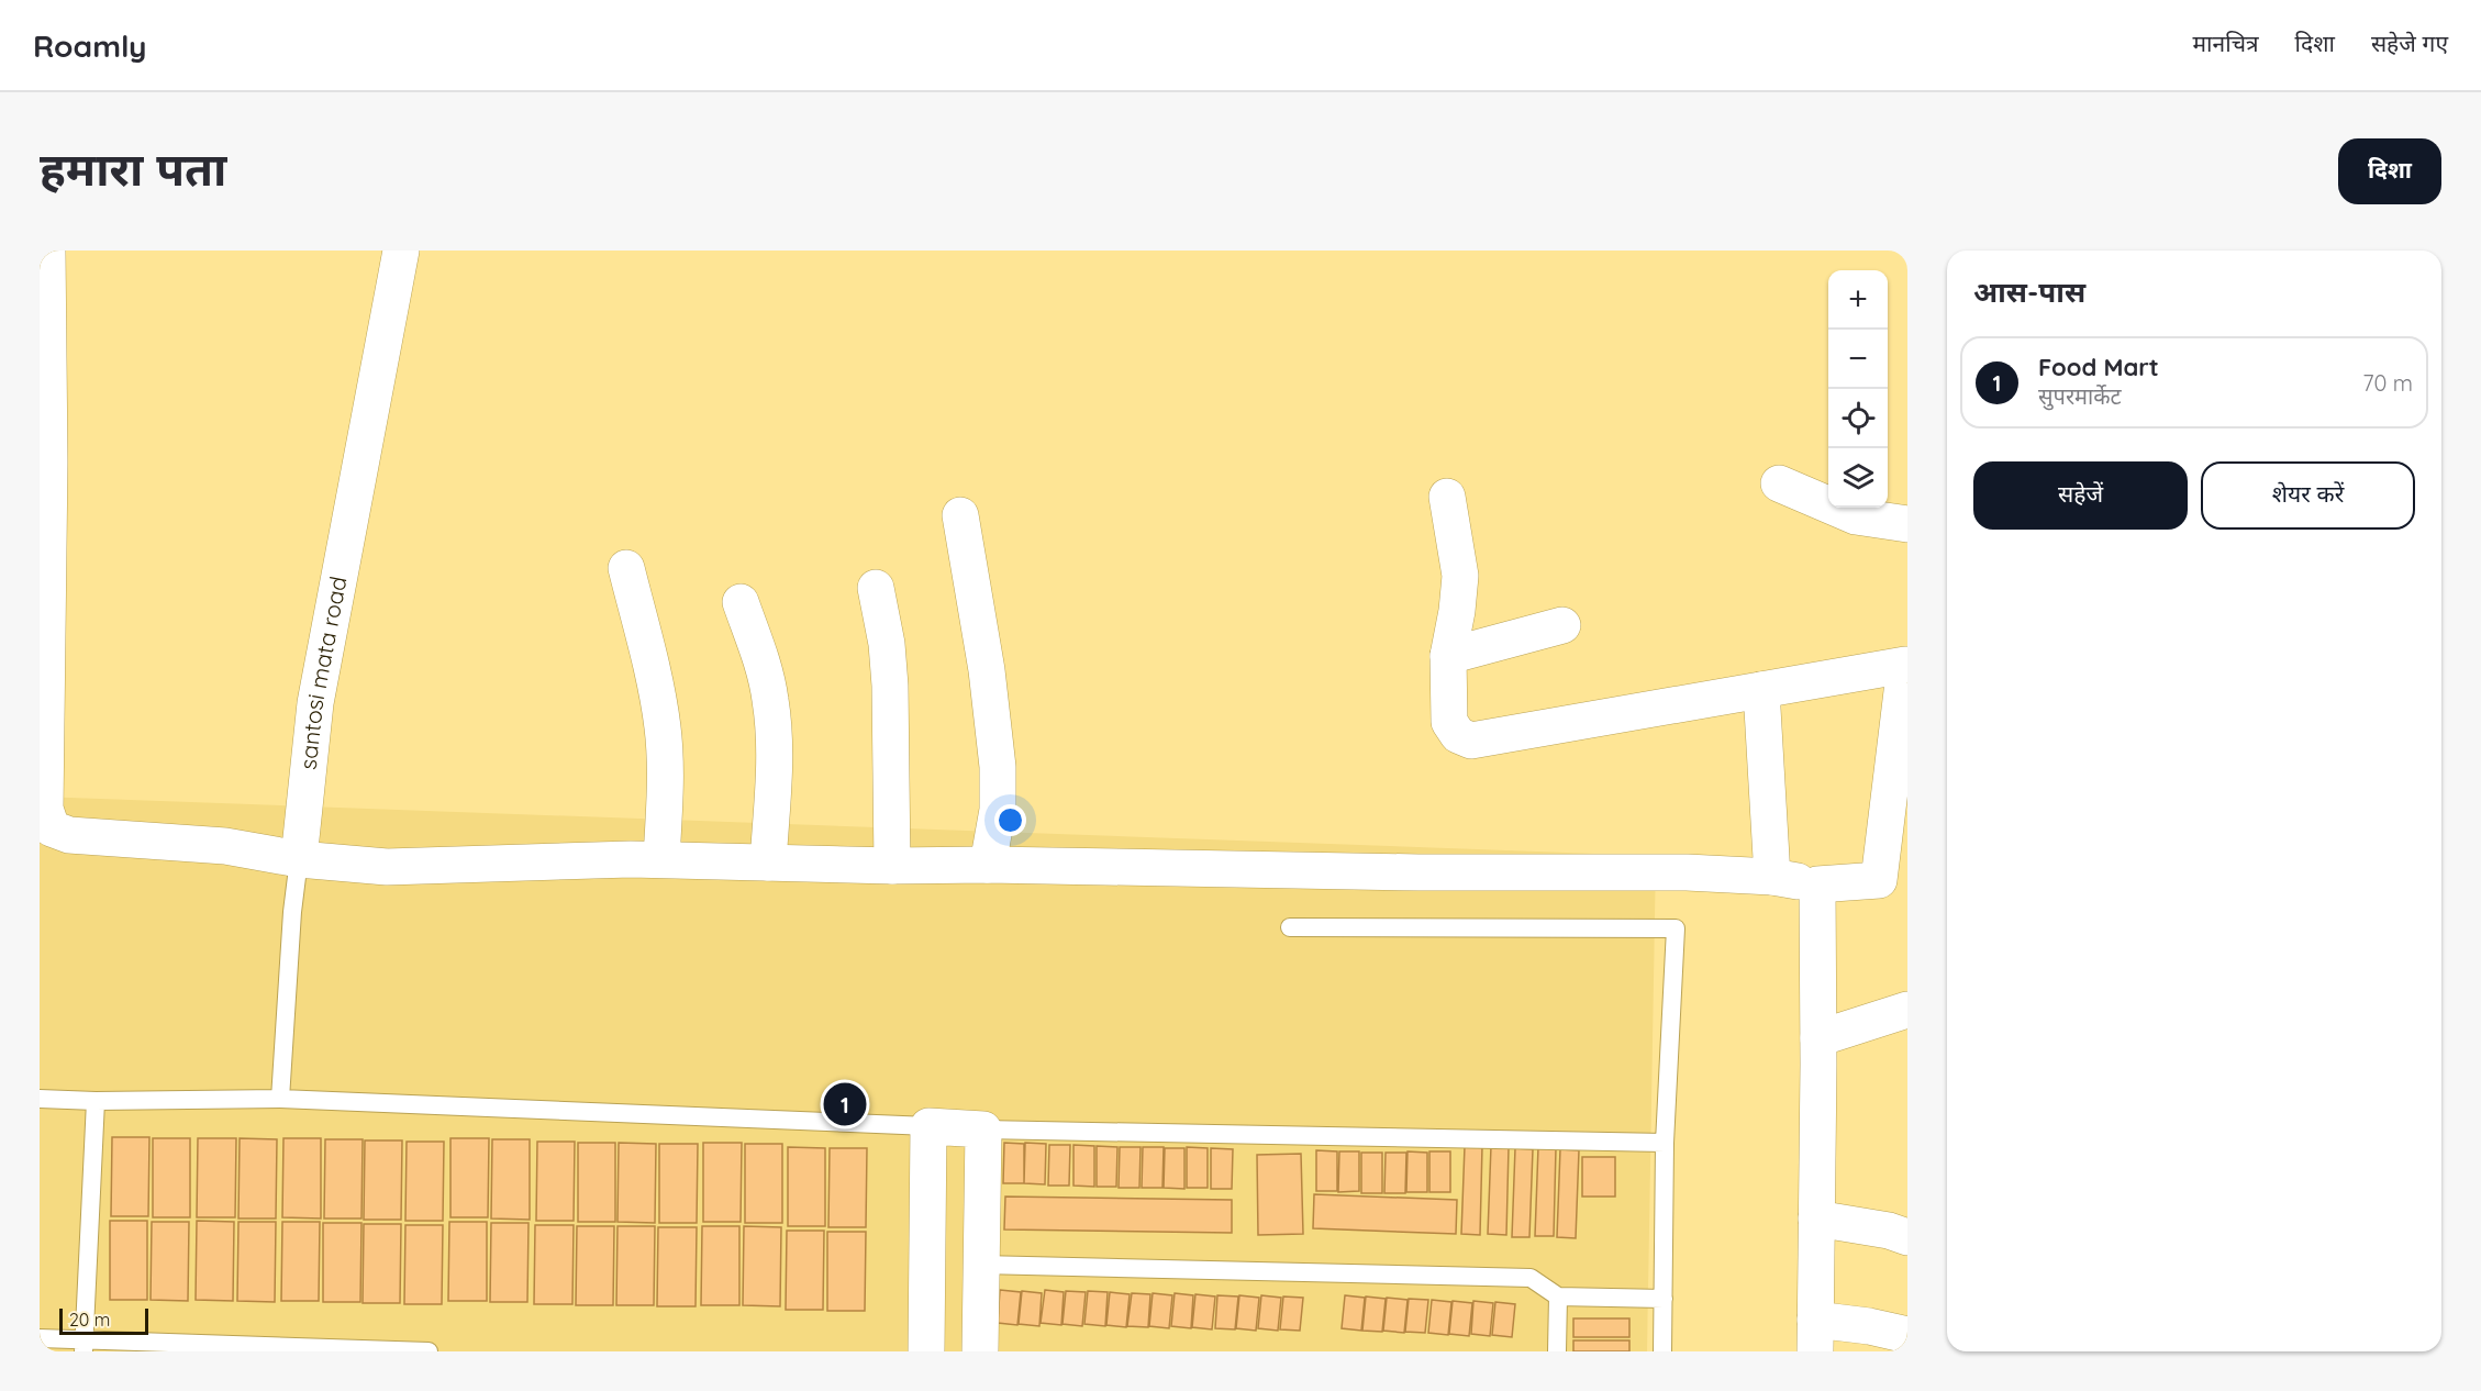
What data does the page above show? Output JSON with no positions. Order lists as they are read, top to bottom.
{
  "streets": {
    "street": ["santosi mata road"]
  },
  "scale_bar": "20 m",
  "page": {
    "header": "Roamly",
    "nav": ["मानचित्र", "दिशा", "सहेजे गए"],
    "buttons": [
      "दिशा",
      ["सहेजें", "शेयर करें"]
    ],
    "title": "हमारा पता",
    "heading": "आस-पास",
    "map_buttons": ["+", "−"],
    "list": [
      {
        "mark": "1",
        "name": "Food Mart",
        "note": "सुपरमार्केट",
        "value": "70 m"
      }
    ],
    "pins": "1",
    "scale": "20 m"
  }
}
